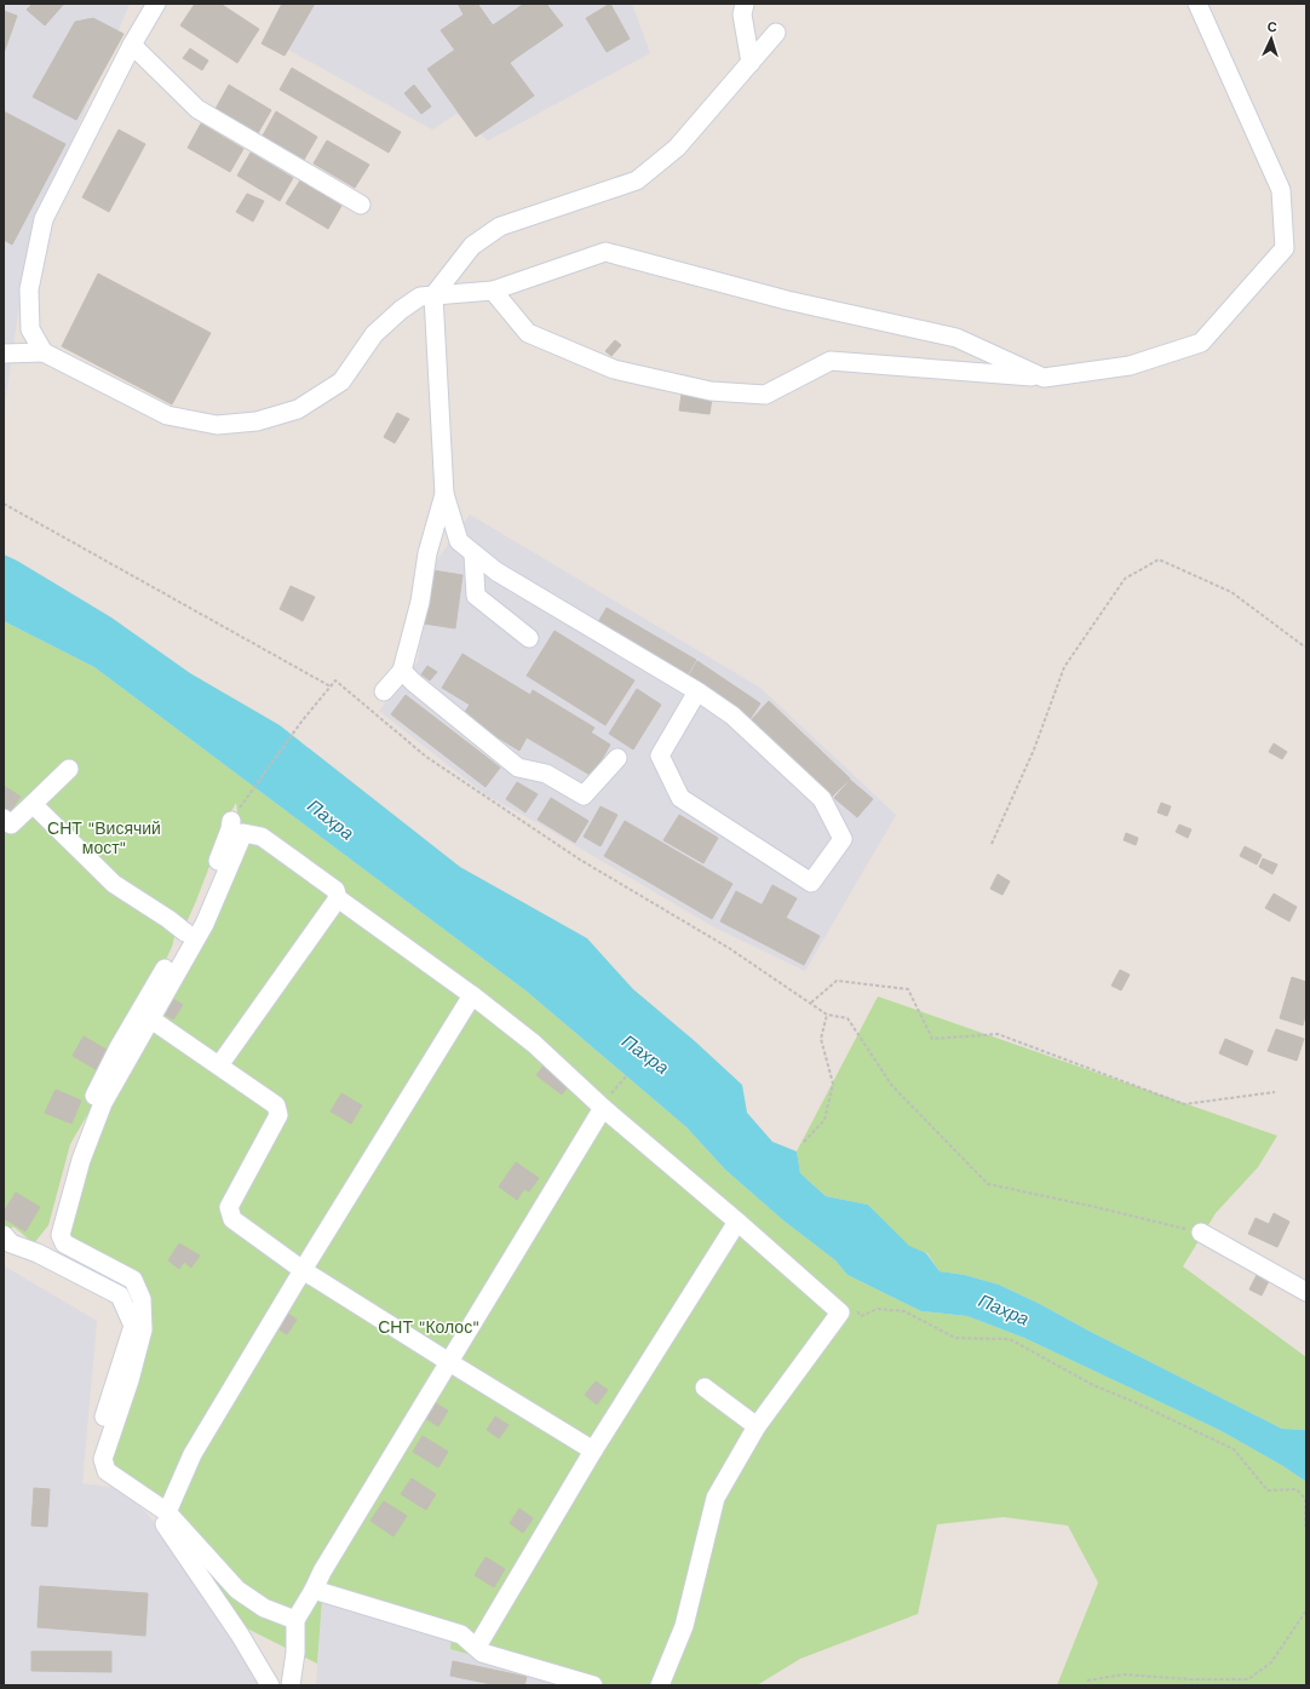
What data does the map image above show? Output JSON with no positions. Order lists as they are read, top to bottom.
{
  "water": ["Пахра"],
  "parks": ["СНТ \"Висячий мост\"", "СНТ \"Колос\""],
  "north": "top"
}
